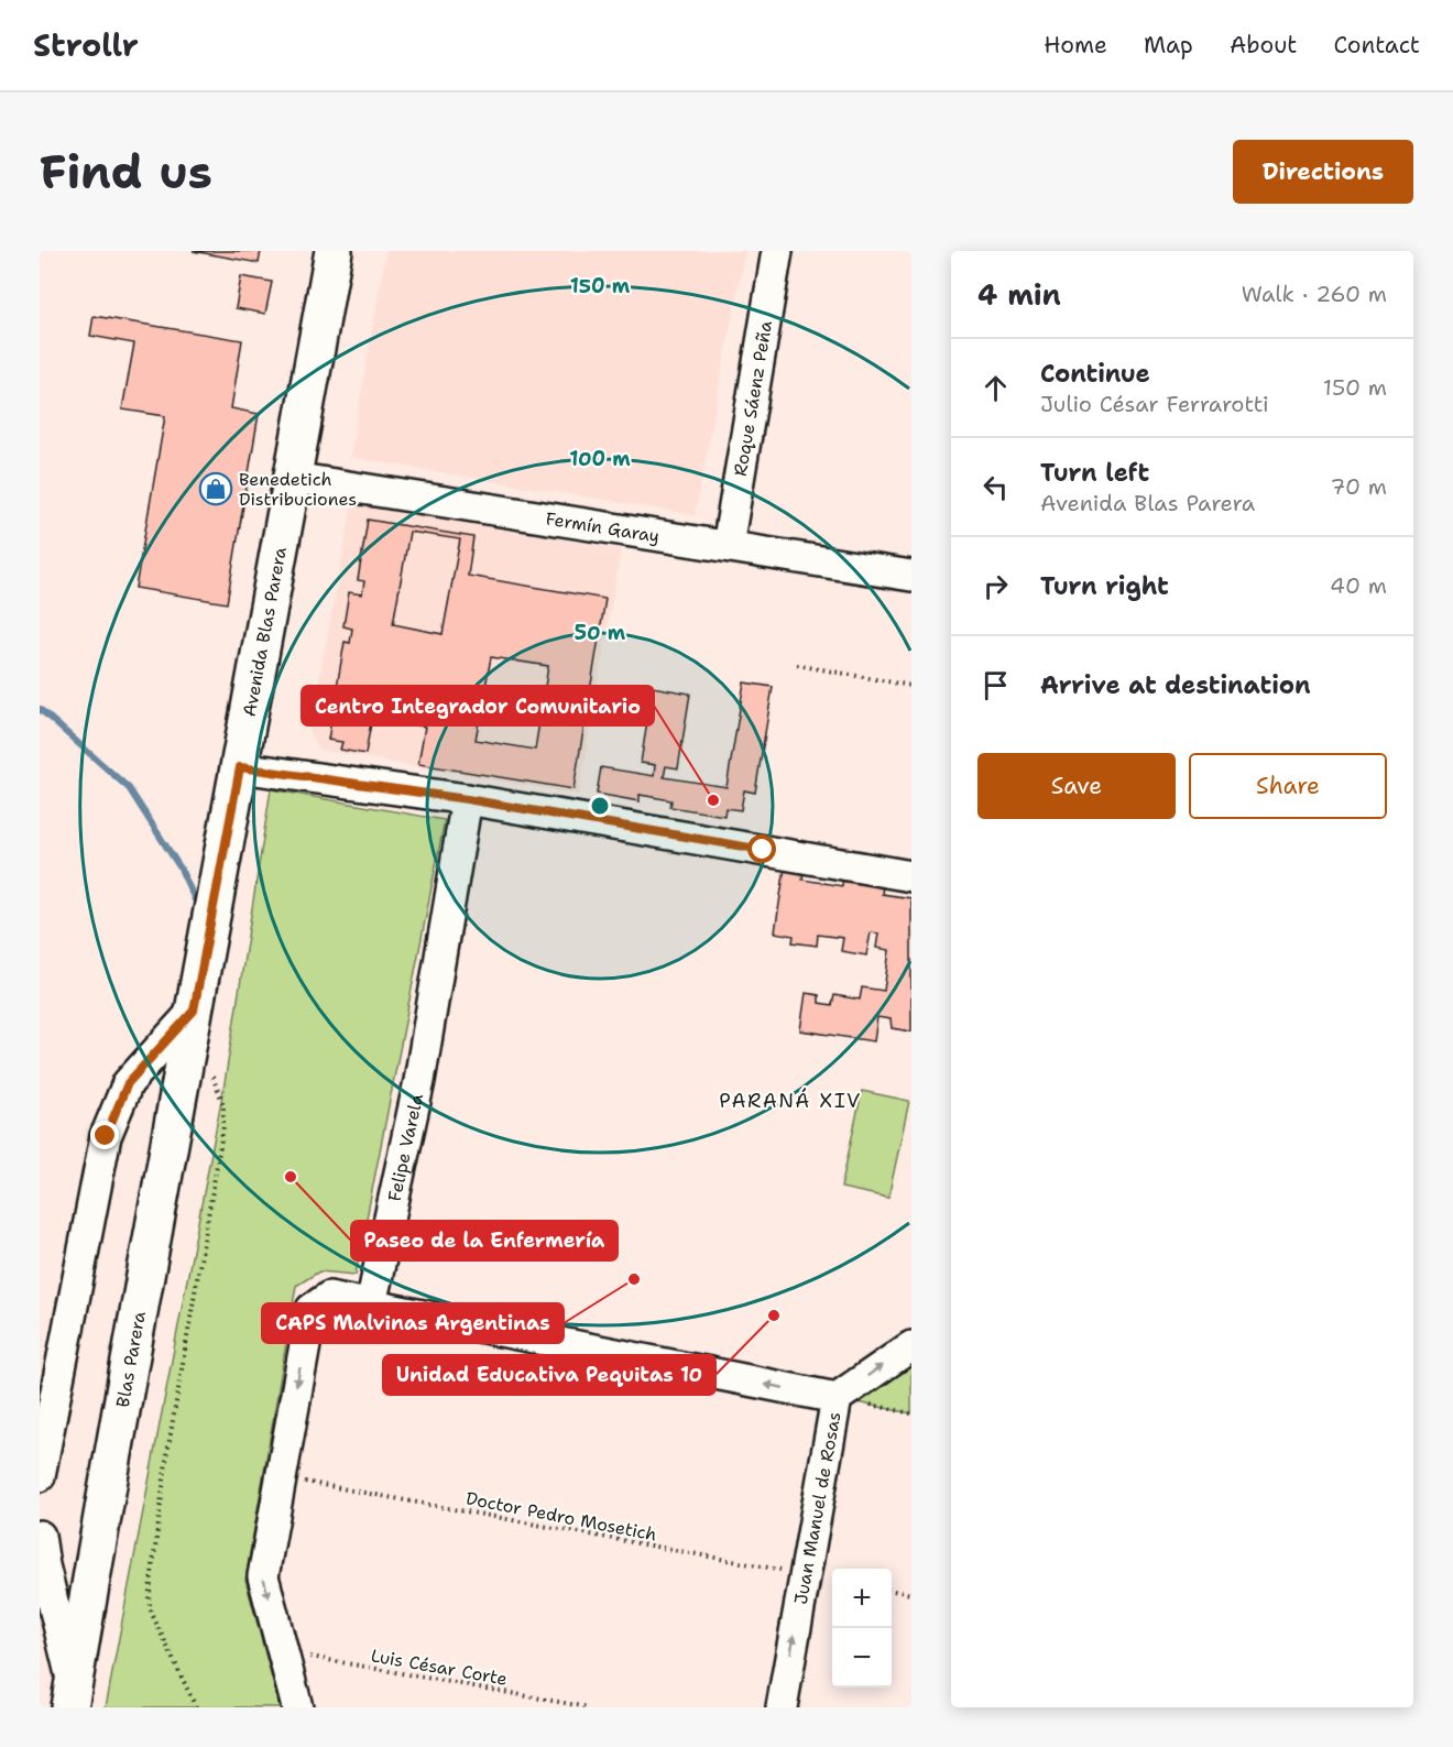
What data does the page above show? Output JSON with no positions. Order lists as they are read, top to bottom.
{
  "streets": {
    "main road": ["Avenida Blas Parera", "Blas Parera"],
    "street": [
      "Roque Sáenz Peña",
      "Fermín Garay",
      "Felipe Varela",
      "Juan Manuel de Rosas"
    ],
    "path": ["Doctor Pedro Mosetich", "Luis César Corte"]
  },
  "crossings": [
    ["Roque Sáenz Peña", "Fermín Garay"],
    ["Fermín Garay", "Avenida Blas Parera"],
    ["Avenida Blas Parera", "Blas Parera"],
    ["Juan Manuel de Rosas", "Doctor Pedro Mosetich"]
  ],
  "one_way": ["Juan Manuel de Rosas"],
  "districts": ["PARANÁ XIV"],
  "places": {
    "shop": ["Benedetich Distribuciones"],
    "other": [
      "Centro Integrador Comunitario",
      "Paseo de la Enfermería",
      "CAPS Malvinas Argentinas",
      "Unidad Educativa Pequitas 10"
    ]
  },
  "page": {
    "header": "Strollr",
    "nav": [
      "Home",
      "Map",
      "About",
      "Contact"
    ],
    "buttons": [
      "Directions",
      ["Save", "Share"]
    ],
    "title": "Find us",
    "heading": ["4 min", "Walk · 260 m"],
    "list": [
      ["Continue", "Julio César Ferrarotti", "150 m"],
      ["Turn left", "Avenida Blas Parera", "70 m"],
      ["Turn right", "40 m"],
      "Arrive at destination"
    ],
    "map_buttons": ["+", "−"]
  },
  "rings": ["150 m", "100 m", "50 m"]
}
